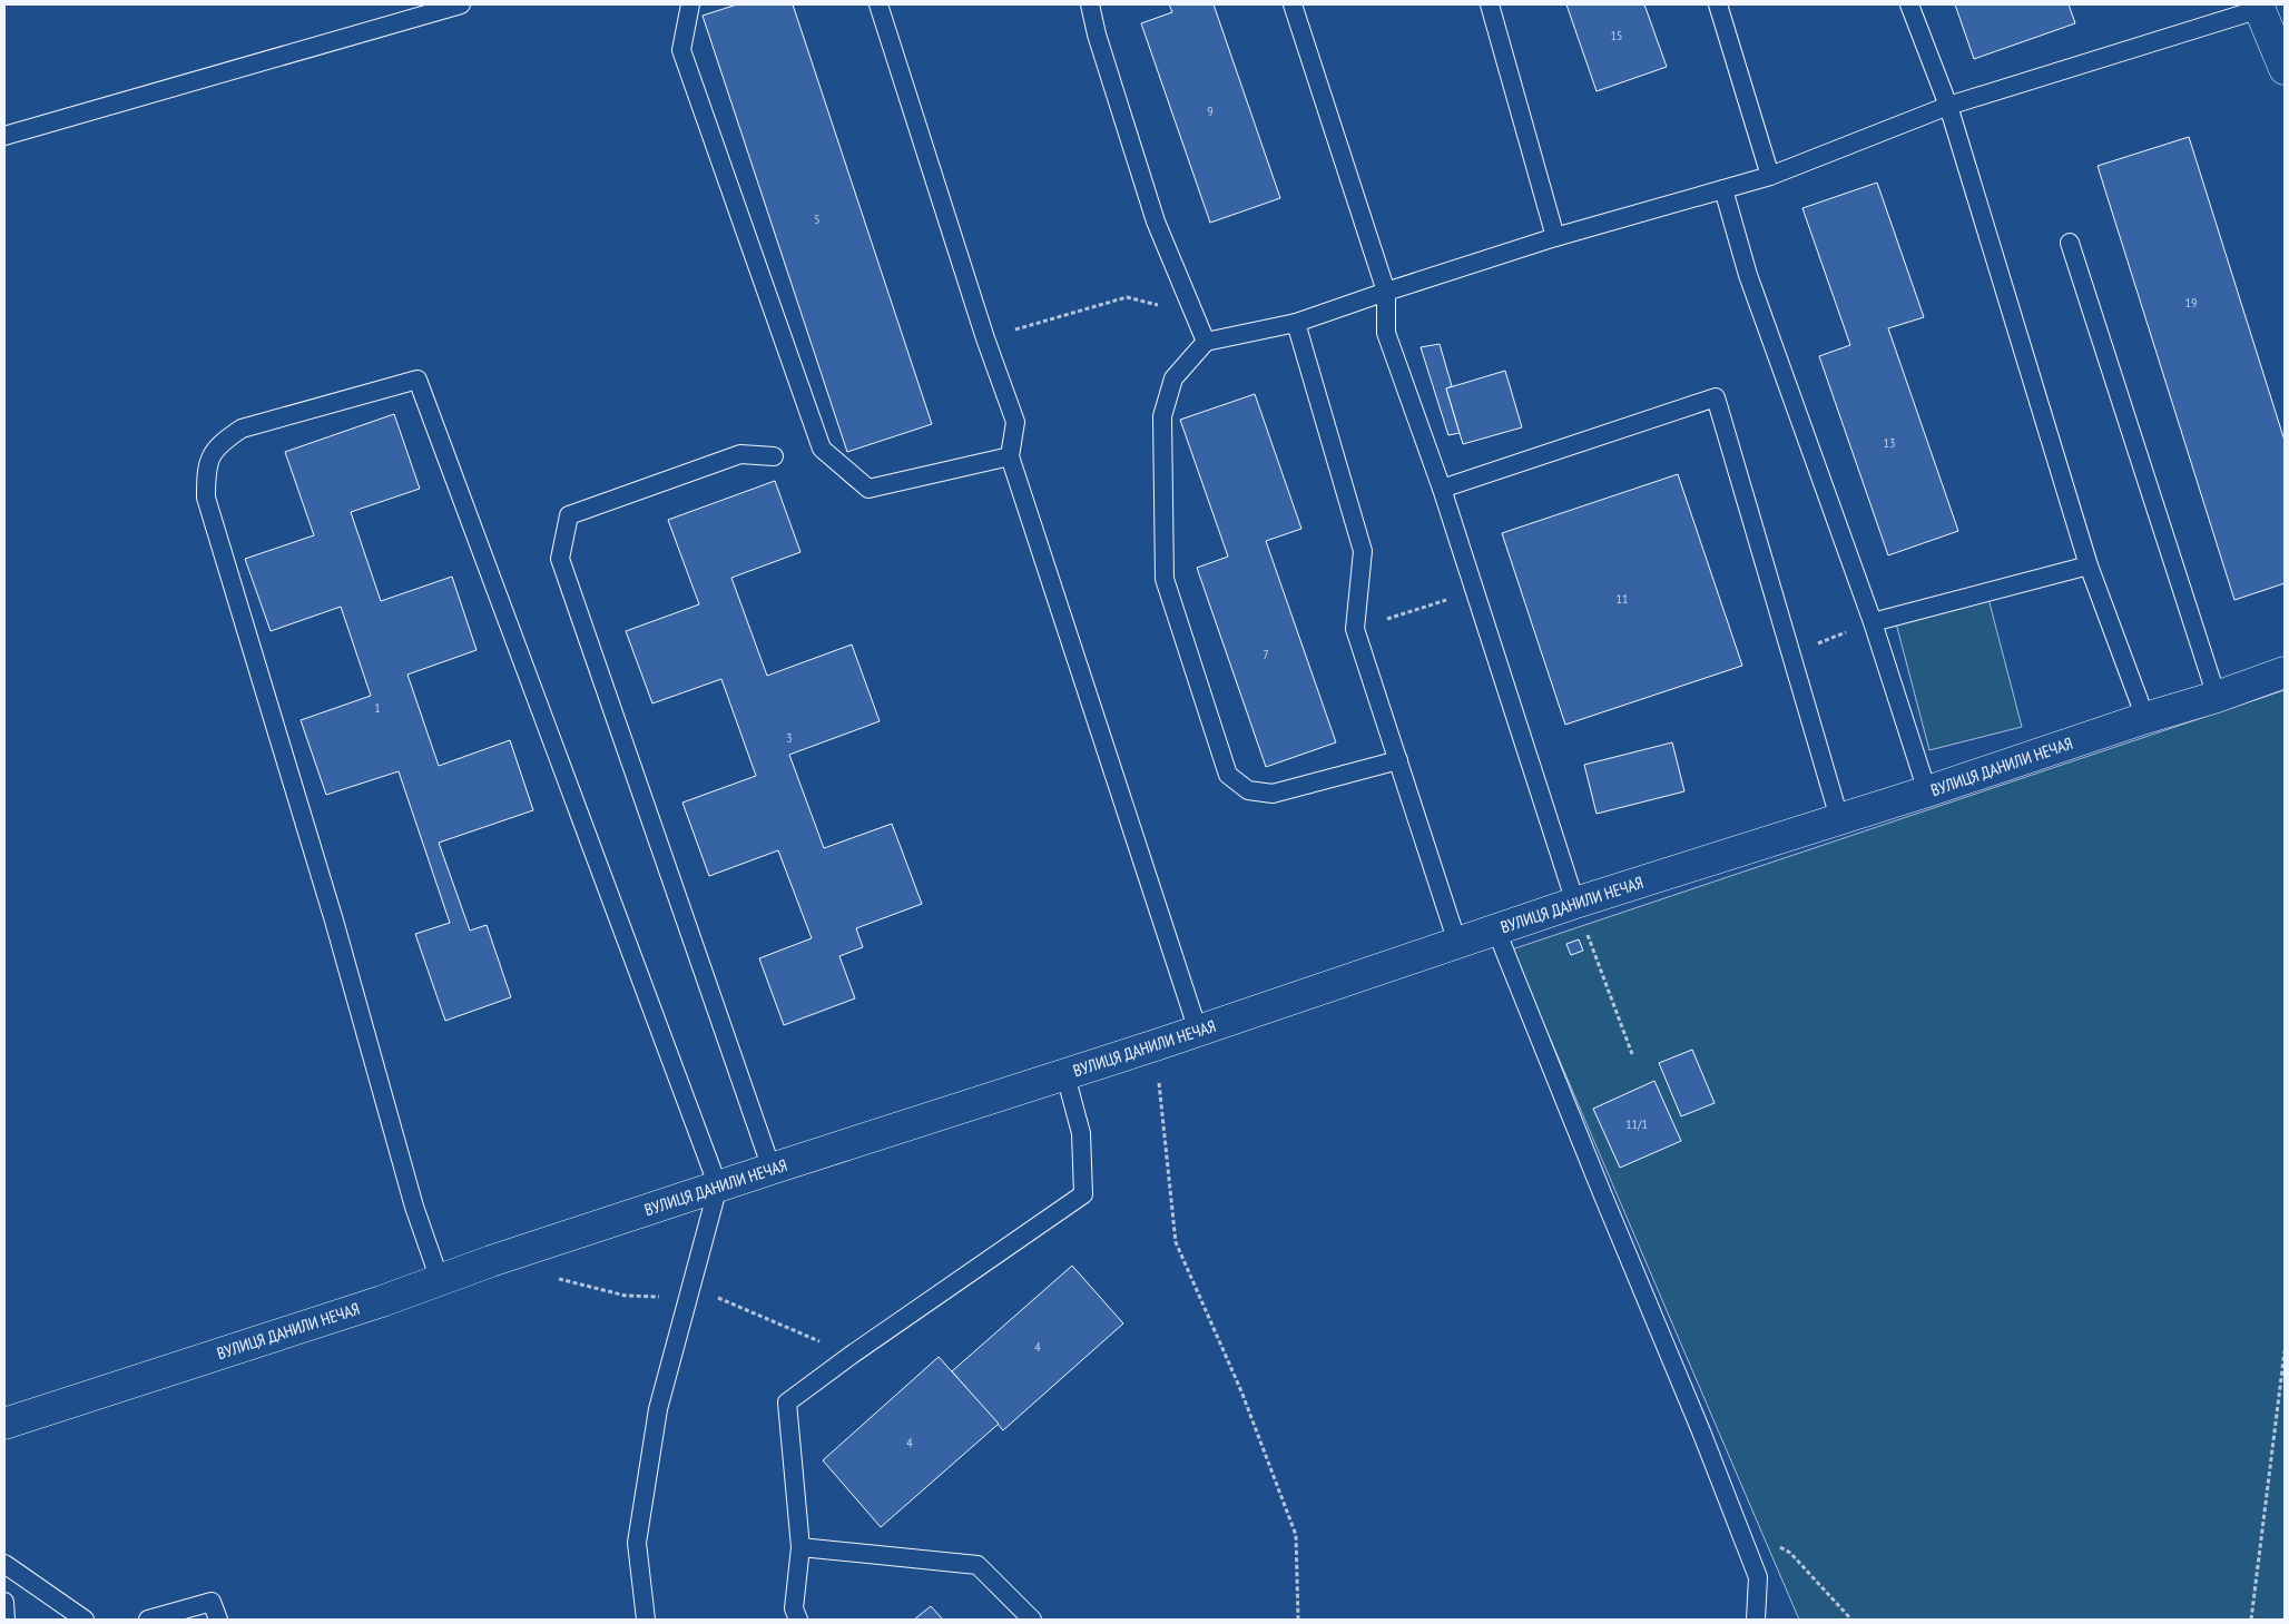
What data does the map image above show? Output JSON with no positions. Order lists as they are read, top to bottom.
{
  "streets": {
    "street": ["ВУЛИЦЯ ДАНИЛИ НЕЧАЯ"]
  },
  "house_numbers": [
    "15",
    "9",
    "5",
    "19",
    "13",
    "11",
    "7",
    "1",
    "3",
    "11/1",
    "4",
    "4"
  ]
}
